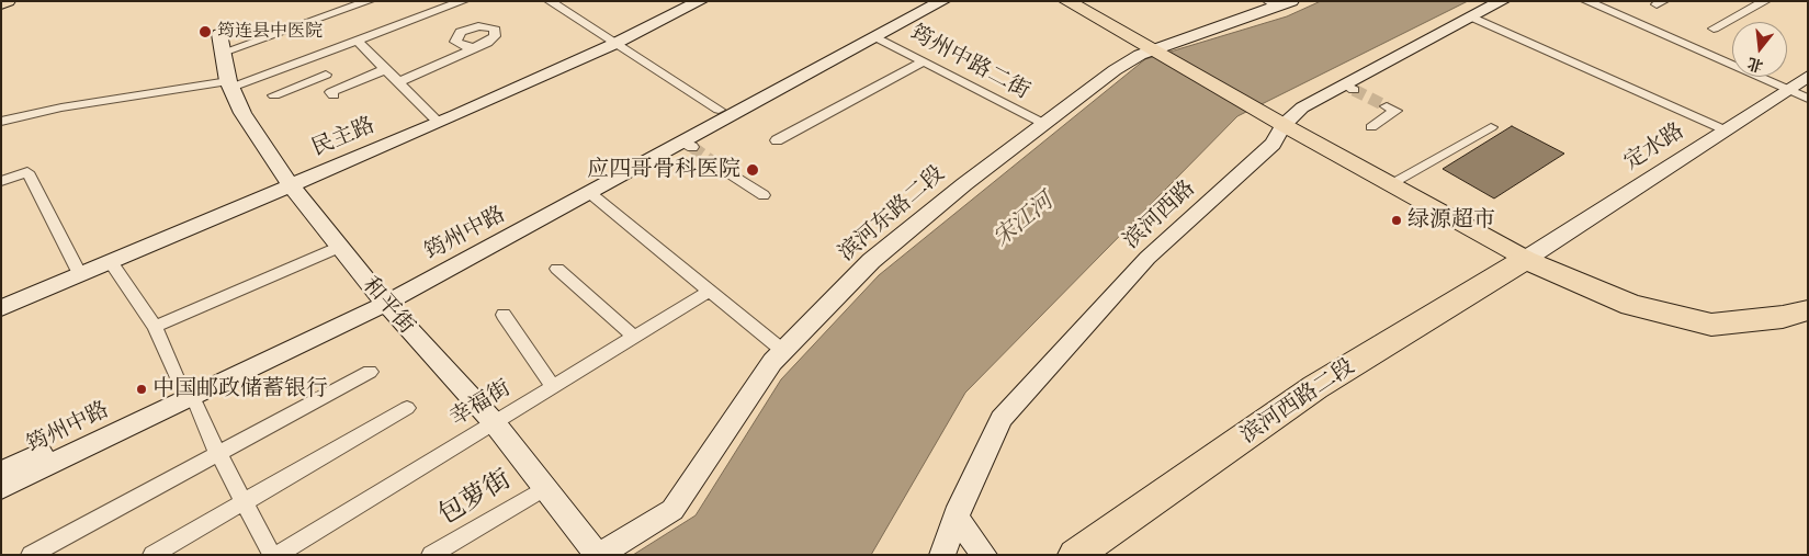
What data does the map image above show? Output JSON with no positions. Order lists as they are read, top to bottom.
{
  "streets": {
    "highway": ["滨河西路二段"],
    "street": [
      "筠州中路二街",
      "民主路",
      "定水路",
      "滨河东路二段",
      "滨河西路",
      "筠州中路",
      "和平街",
      "幸福街",
      "包萝街"
    ]
  },
  "crossings": [
    ["筠州中路二街", "滨河东路二段"],
    ["筠州中路二街", "筠州中路"],
    ["民主路", "和平街"],
    ["定水路", "滨河西路二段"],
    ["滨河东路二段", "和平街"],
    ["筠州中路", "和平街"],
    ["和平街", "幸福街"],
    ["和平街", "包萝街"]
  ],
  "water": ["宋江河"],
  "places": [
    "筠连县中医院",
    "应四哥骨科医院",
    "绿源超市",
    "中国邮政储蓄银行"
  ],
  "north": "bottom"
}
